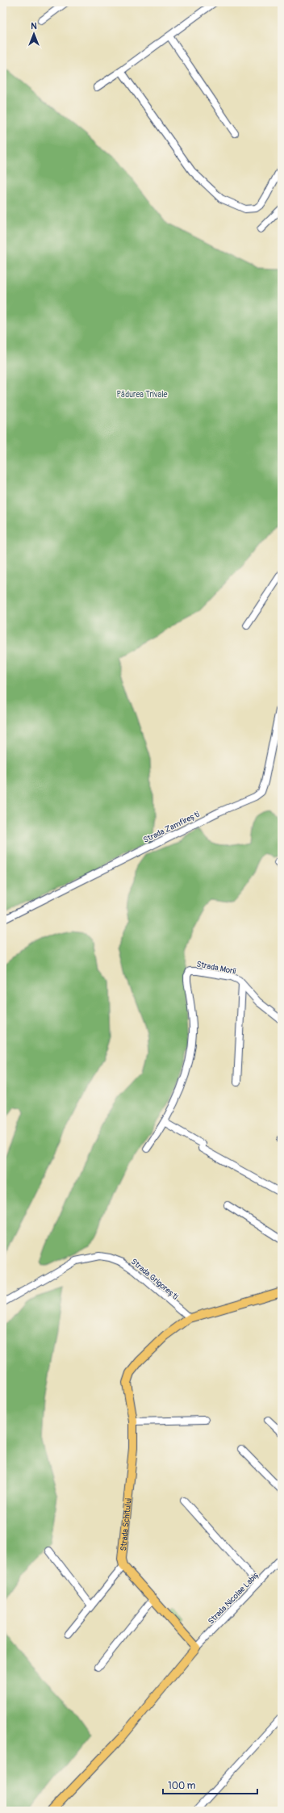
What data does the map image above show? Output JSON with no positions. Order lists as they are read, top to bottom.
{
  "streets": {
    "main road": ["Strada Schitului"],
    "street": [
      "Strada Zamfirești",
      "Strada Morii",
      "Strada Grigorești",
      "Strada Nicolae Labiș"
    ]
  },
  "crossings": [
    ["Strada Grigorești", "Strada Schitului"]
  ],
  "parks": ["Pădurea Trivale"],
  "scale_bar": "100 m",
  "north": "top"
}
